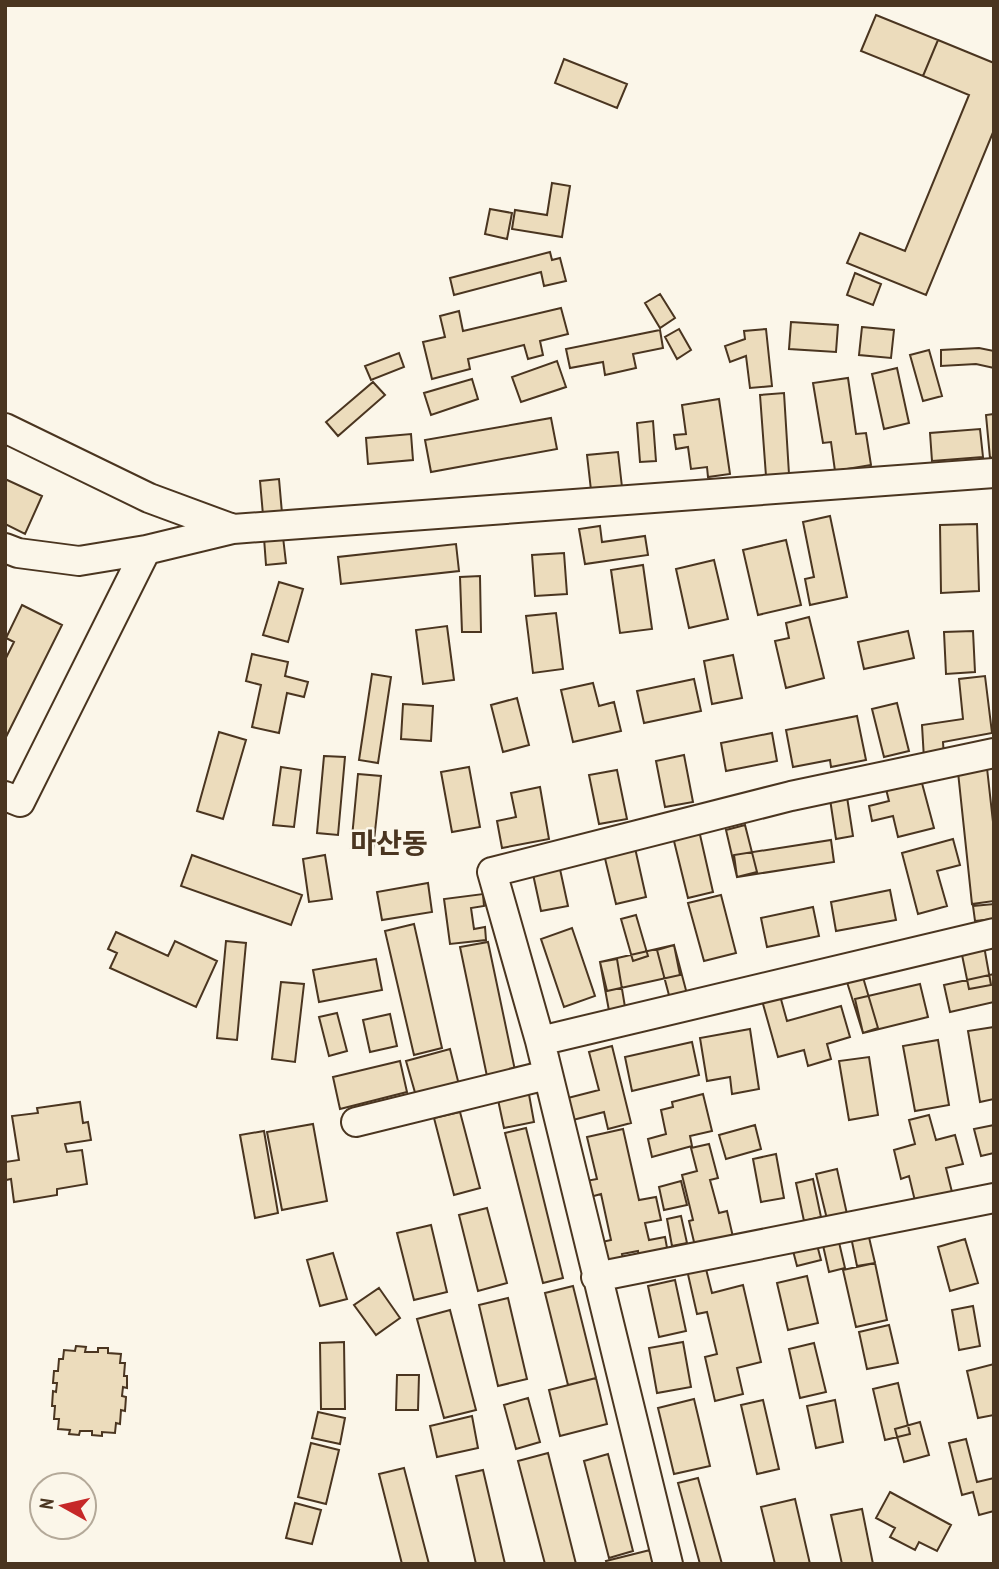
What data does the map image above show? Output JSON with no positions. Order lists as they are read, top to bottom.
{
  "districts": ["마산동"],
  "north": "left"
}
